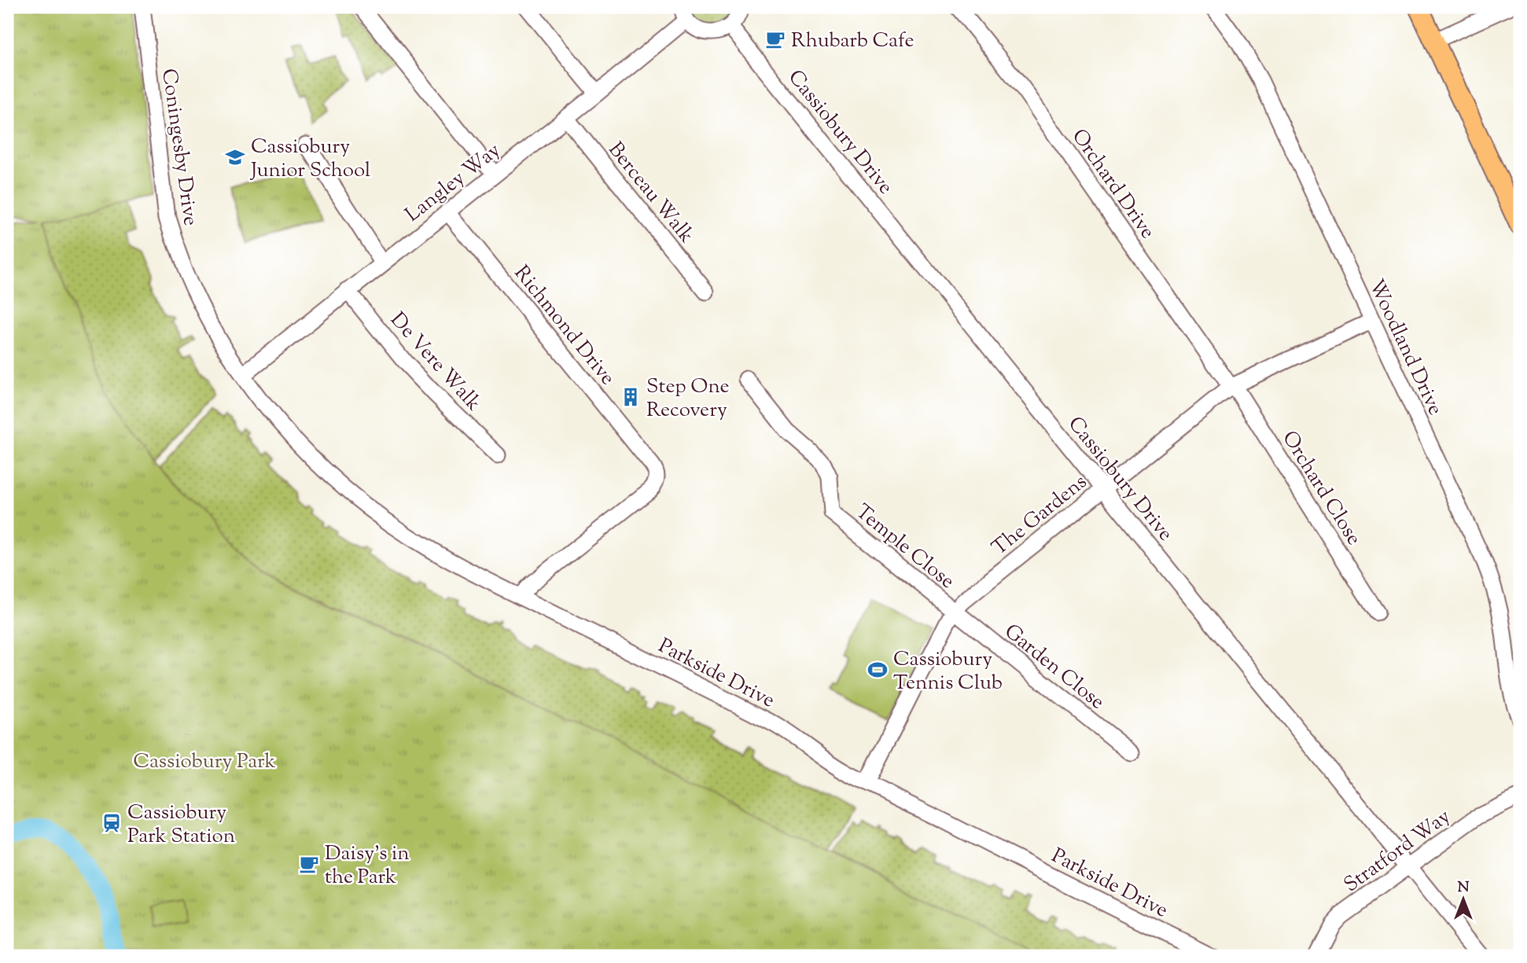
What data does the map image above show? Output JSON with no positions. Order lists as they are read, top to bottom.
{
  "streets": {
    "street": [
      "Cassiobury Drive",
      "Coningesby Drive",
      "Langley Way",
      "Orchard Drive",
      "Berceau Walk",
      "Richmond Drive",
      "Woodland Drive",
      "De Vere Walk",
      "Orchard Close",
      "The Gardens",
      "Temple Close",
      "Garden Close",
      "Parkside Drive",
      "Stratford Way"
    ]
  },
  "crossings": [
    ["Cassiobury Drive", "The Gardens"],
    ["Cassiobury Drive", "Stratford Way"],
    ["Coningesby Drive", "Langley Way"],
    ["Coningesby Drive", "Parkside Drive"],
    ["Langley Way", "Berceau Walk"],
    ["Langley Way", "Richmond Drive"],
    ["Langley Way", "De Vere Walk"],
    ["Langley Way", "Parkside Drive"],
    ["Orchard Drive", "Orchard Close"],
    ["Orchard Drive", "The Gardens"],
    ["Richmond Drive", "Parkside Drive"],
    ["Woodland Drive", "The Gardens"],
    ["Orchard Close", "The Gardens"],
    ["The Gardens", "Temple Close"],
    ["The Gardens", "Garden Close"],
    ["The Gardens", "Parkside Drive"],
    ["Temple Close", "Garden Close"]
  ],
  "parks": ["Cassiobury Park"],
  "places": {
    "cafe": ["Rhubarb Cafe", "Daisy’s in the Park"],
    "school or university": ["Cassiobury Junior School"],
    "building": ["Step One Recovery"],
    "sports": ["Cassiobury Tennis Club"],
    "station": ["Cassiobury Park Station"]
  },
  "north": "top"
}
